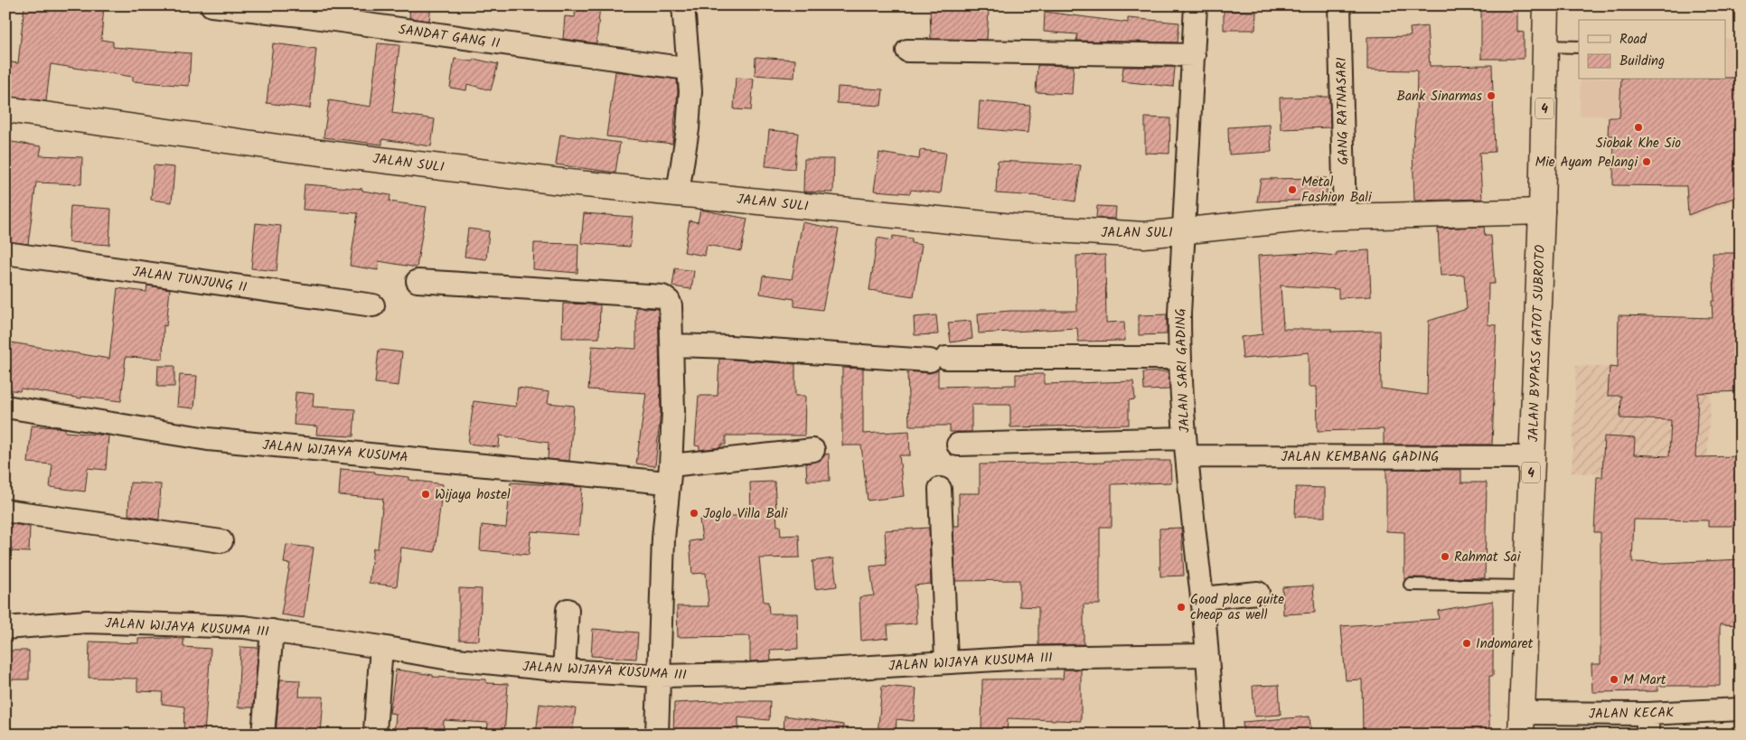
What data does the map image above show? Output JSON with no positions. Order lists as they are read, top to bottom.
{
  "streets": {
    "main road": ["4", "JALAN SULI", "JALAN BYPASS GATOT SUBROTO"],
    "street": [
      "SANDAT GANG II",
      "GANG RATNASARI",
      "JALAN TUNJUNG II",
      "JALAN SARI GADING",
      "JALAN WIJAYA KUSUMA",
      "JALAN KEMBANG GADING",
      "JALAN WIJAYA KUSUMA III",
      "JALAN KECAK"
    ]
  },
  "crossings": [
    ["GANG RATNASARI", "JALAN SULI"],
    ["JALAN SULI", "JALAN BYPASS GATOT SUBROTO"],
    ["JALAN SULI", "JALAN SARI GADING"],
    ["JALAN BYPASS GATOT SUBROTO", "JALAN KEMBANG GADING"],
    ["JALAN BYPASS GATOT SUBROTO", "JALAN KECAK"],
    ["JALAN SARI GADING", "JALAN KEMBANG GADING"],
    ["JALAN SARI GADING", "JALAN WIJAYA KUSUMA III"]
  ],
  "places": [
    "Bank Sinarmas",
    "Siobak Khe Sio",
    "Mie Ayam Pelangi",
    "Metal Fashion Bali",
    "Wijaya hostel",
    "Joglo Villa Bali",
    "Rahmat Sai",
    "Good place quite cheap as well",
    "Indomaret",
    "M Mart"
  ],
  "legend": ["Road", "Building"]
}
